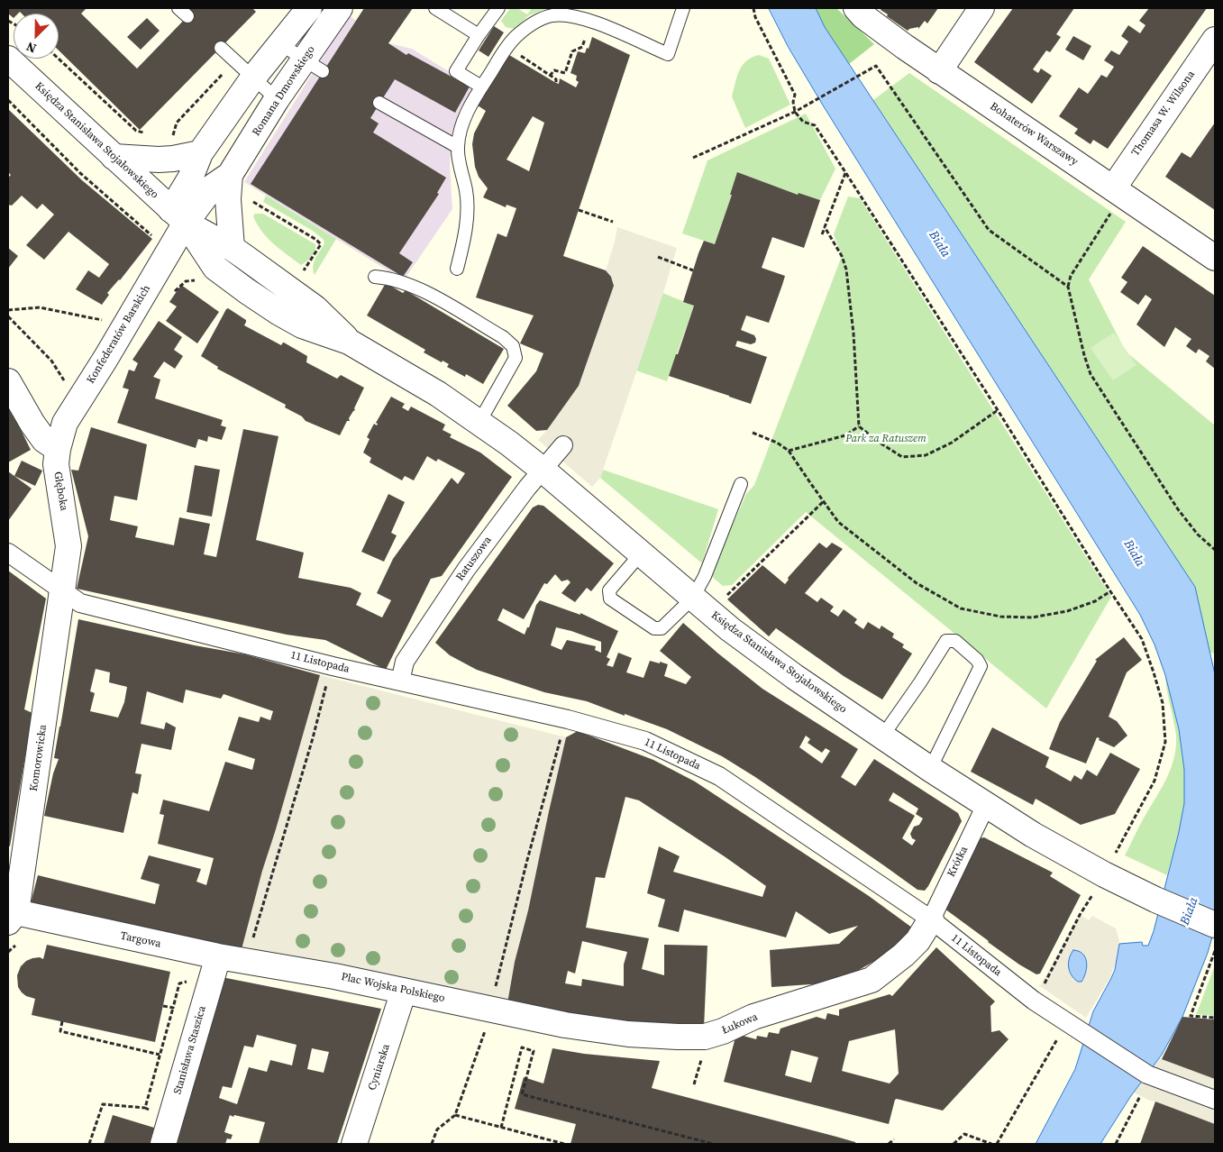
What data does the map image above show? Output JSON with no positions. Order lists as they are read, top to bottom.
{
  "streets": {
    "street": [
      "Romana Dmowskiego",
      "Thomasa W. Wilsona",
      "Bohaterów Warszawy",
      "Księdza Stanisława Stojałowskiego",
      "Konfederatów Barskich",
      "Głęboka",
      "Ratuszowa",
      "11 Listopada",
      "Komorowicka",
      "Krótka",
      "Targowa",
      "Plac Wojska Polskiego",
      "Łukowa",
      "Stanisława Staszica",
      "Cyniarska"
    ]
  },
  "crossings": [
    ["Romana Dmowskiego", "Księdza Stanisława Stojałowskiego"],
    ["Romana Dmowskiego", "Konfederatów Barskich"],
    ["Thomasa W. Wilsona", "Bohaterów Warszawy"],
    ["Księdza Stanisława Stojałowskiego", "Konfederatów Barskich"],
    ["Księdza Stanisława Stojałowskiego", "Ratuszowa"],
    ["Księdza Stanisława Stojałowskiego", "Krótka"],
    ["Konfederatów Barskich", "Głęboka"],
    ["Głęboka", "11 Listopada"],
    ["Głęboka", "Komorowicka"],
    ["Ratuszowa", "11 Listopada"],
    ["11 Listopada", "Komorowicka"],
    ["11 Listopada", "Krótka"],
    ["11 Listopada", "Łukowa"],
    ["Komorowicka", "Targowa"],
    ["Krótka", "Łukowa"],
    ["Targowa", "Plac Wojska Polskiego"],
    ["Targowa", "Stanisława Staszica"],
    ["Plac Wojska Polskiego", "Łukowa"],
    ["Plac Wojska Polskiego", "Cyniarska"]
  ],
  "water": ["Biała"],
  "parks": ["Park za Ratuszem"],
  "north": "bottom left"
}
